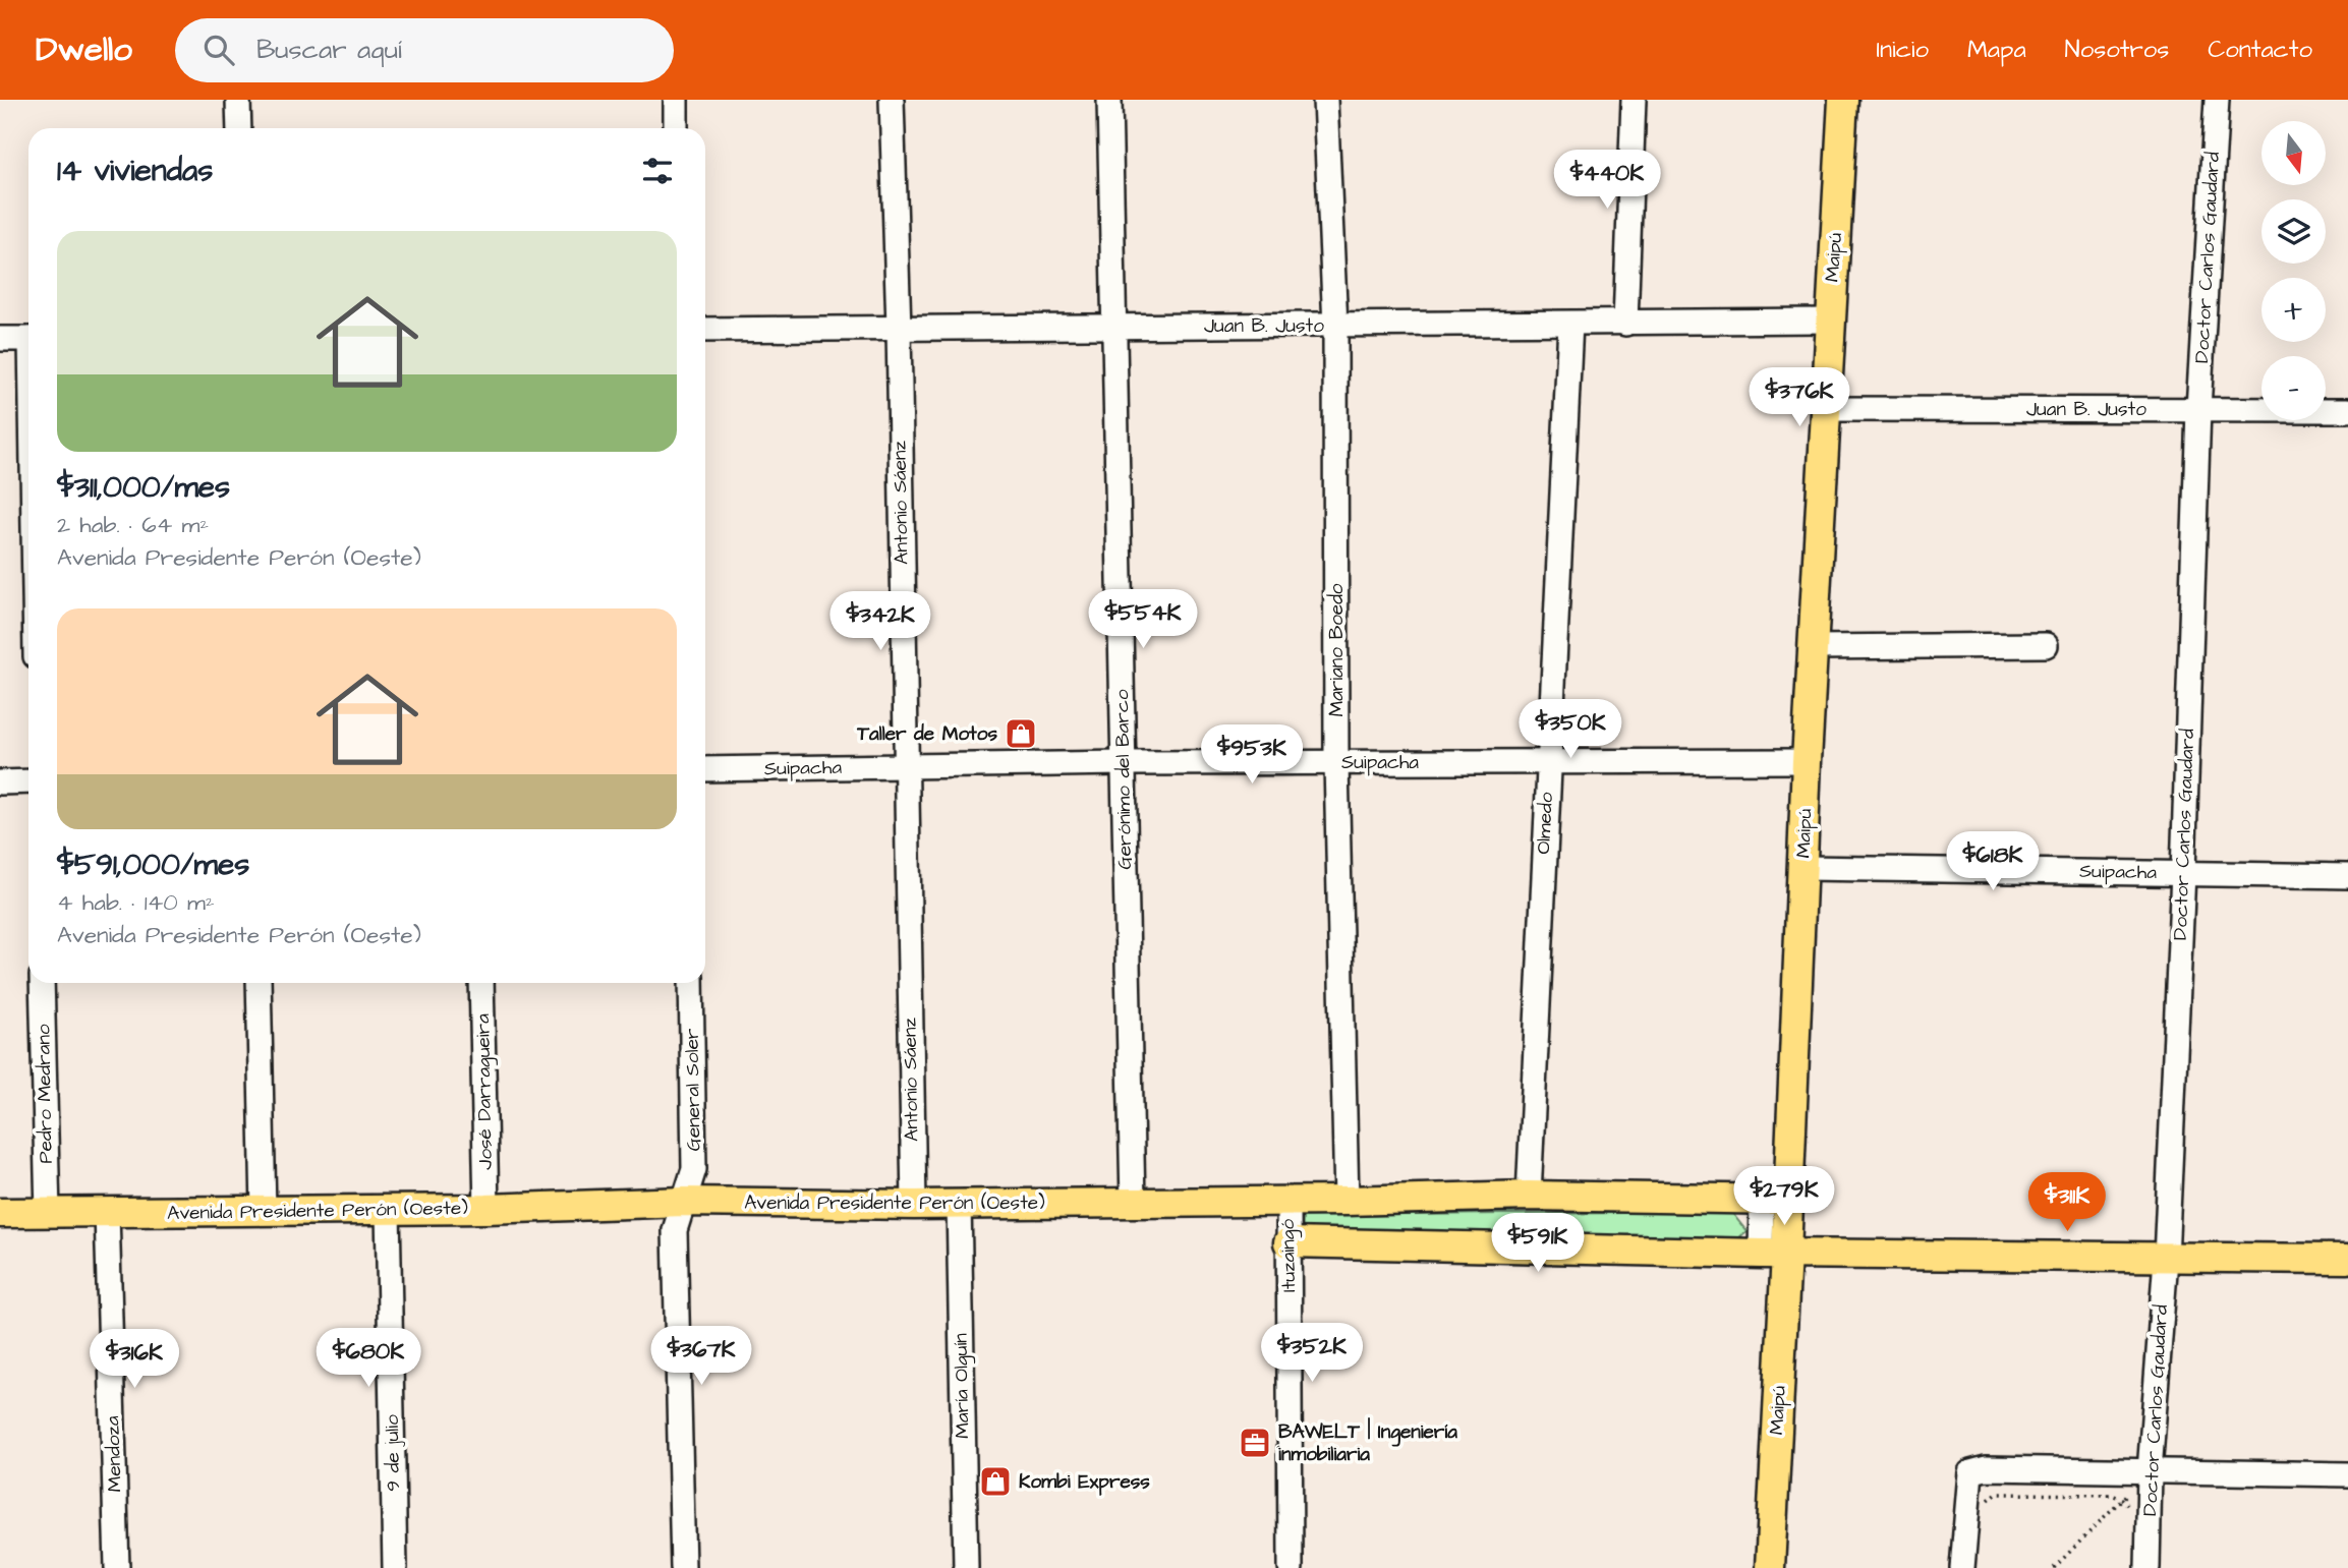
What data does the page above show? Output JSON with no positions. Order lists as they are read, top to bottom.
{
  "streets": {
    "main road": ["Maipú", "Avenida Presidente Perón (Oeste)"],
    "street": [
      "Doctor Carlos Gaudard",
      "Juan B. Justo",
      "Antonio Sáenz",
      "Mariano Boedo",
      "Suipacha",
      "Gerónimo del Barco",
      "Olmedo",
      "General Soler",
      "José Darragueira",
      "Pedro Medrano",
      "Ituzaingó",
      "María Olguín",
      "9 de julio",
      "Mendoza"
    ]
  },
  "crossings": [
    ["Maipú", "Juan B. Justo"],
    ["Maipú", "Suipacha"],
    ["Maipú", "Avenida Presidente Perón (Oeste)"],
    ["Doctor Carlos Gaudard", "Juan B. Justo"],
    ["Doctor Carlos Gaudard", "Suipacha"],
    ["Juan B. Justo", "Antonio Sáenz"],
    ["Juan B. Justo", "Mariano Boedo"],
    ["Juan B. Justo", "Gerónimo del Barco"],
    ["Juan B. Justo", "Olmedo"],
    ["Antonio Sáenz", "Suipacha"],
    ["Antonio Sáenz", "Avenida Presidente Perón (Oeste)"],
    ["Mariano Boedo", "Suipacha"],
    ["Mariano Boedo", "Avenida Presidente Perón (Oeste)"],
    ["Suipacha", "Gerónimo del Barco"],
    ["Suipacha", "Olmedo"],
    ["Gerónimo del Barco", "Avenida Presidente Perón (Oeste)"],
    ["Olmedo", "Avenida Presidente Perón (Oeste)"],
    ["General Soler", "Avenida Presidente Perón (Oeste)"],
    ["José Darragueira", "Avenida Presidente Perón (Oeste)"],
    ["Pedro Medrano", "Avenida Presidente Perón (Oeste)"],
    ["Avenida Presidente Perón (Oeste)", "Ituzaingó"],
    ["Avenida Presidente Perón (Oeste)", "María Olguín"],
    ["Avenida Presidente Perón (Oeste)", "9 de julio"],
    ["Avenida Presidente Perón (Oeste)", "Mendoza"]
  ],
  "places": {
    "shop": ["Taller de Motos", "Kombi Express"],
    "office": ["BAWELT | Ingeniería inmobiliaria"]
  },
  "north": "bottom",
  "page": {
    "header": "Dwello",
    "search": "Buscar aquí",
    "nav": [
      "Inicio",
      "Mapa",
      "Nosotros",
      "Contacto"
    ],
    "map_buttons": ["+", "−"],
    "heading": "14 viviendas",
    "price": [
      "$440K",
      "$376K",
      "$554K",
      "$342K",
      "$350K",
      "$953K",
      "$618K",
      "$279K",
      "$311K",
      "$591K",
      "$352K",
      "$367K",
      "$680K",
      "$316K"
    ],
    "list": [
      {
        "name": "$311,000/mes",
        "note": "2 hab. · 64 m² · Avenida Presidente Perón (Oeste)"
      },
      {
        "name": "$591,000/mes",
        "note": "4 hab. · 140 m² · Avenida Presidente Perón (Oeste)"
      }
    ]
  }
}
